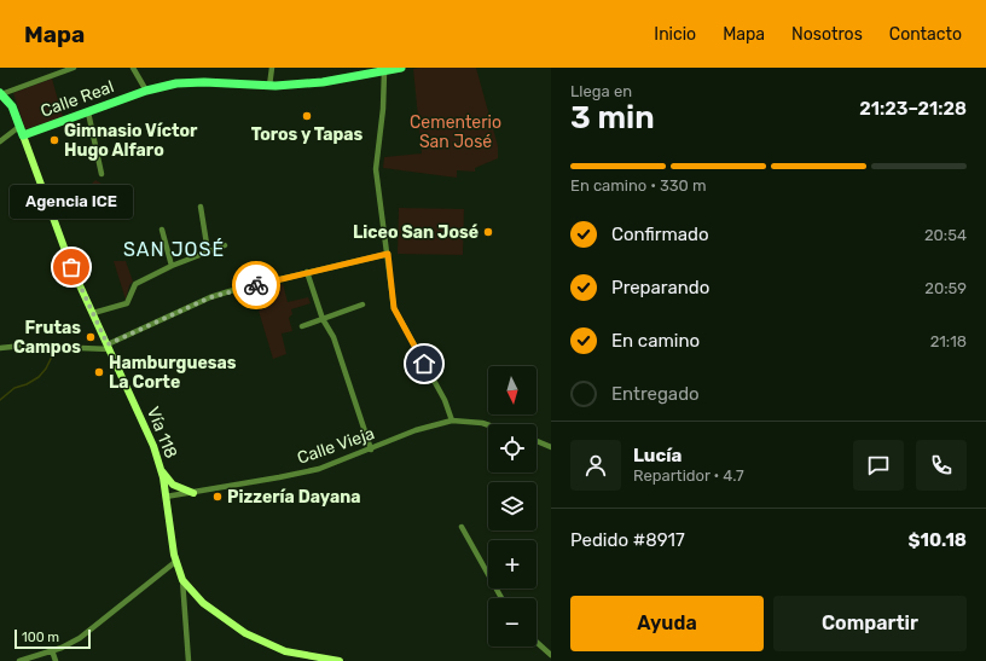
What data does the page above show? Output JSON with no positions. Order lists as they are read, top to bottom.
{
  "streets": {
    "main road": ["Calle Real", "Vía 118"],
    "street": ["Calle Vieja"]
  },
  "crossings": [
    ["Calle Real", "Vía 118"],
    ["Vía 118", "Calle Vieja"]
  ],
  "districts": ["SAN JOSÉ"],
  "parks": ["Cementerio San José"],
  "places": [
    "Toros y Tapas",
    "Gimnasio Víctor Hugo Alfaro",
    "Liceo San José",
    "Agencia ICE",
    "Frutas Campos",
    "Hamburguesas La Corte",
    "Pizzería Dayana"
  ],
  "scale_bar": "100 m",
  "north": "bottom",
  "page": {
    "header": "Mapa",
    "nav": [
      "Inicio",
      "Mapa",
      "Nosotros",
      "Contacto"
    ],
    "heading": ["3 min", "Llega en", "21:23–21:28"],
    "panel": [
      "Lucía",
      "Repartidor · 4.7",
      "Pedido #8917",
      "$10.18"
    ],
    "bar": "En camino · 330 m",
    "bubble": "Agencia ICE",
    "list": [
      ["Confirmado", "20:54"],
      ["Preparando", "20:59"],
      ["En camino", "21:18"],
      "Entregado"
    ],
    "map_buttons": ["+", "−"],
    "buttons": ["Ayuda", "Compartir"],
    "scale": "100 m"
  }
}
